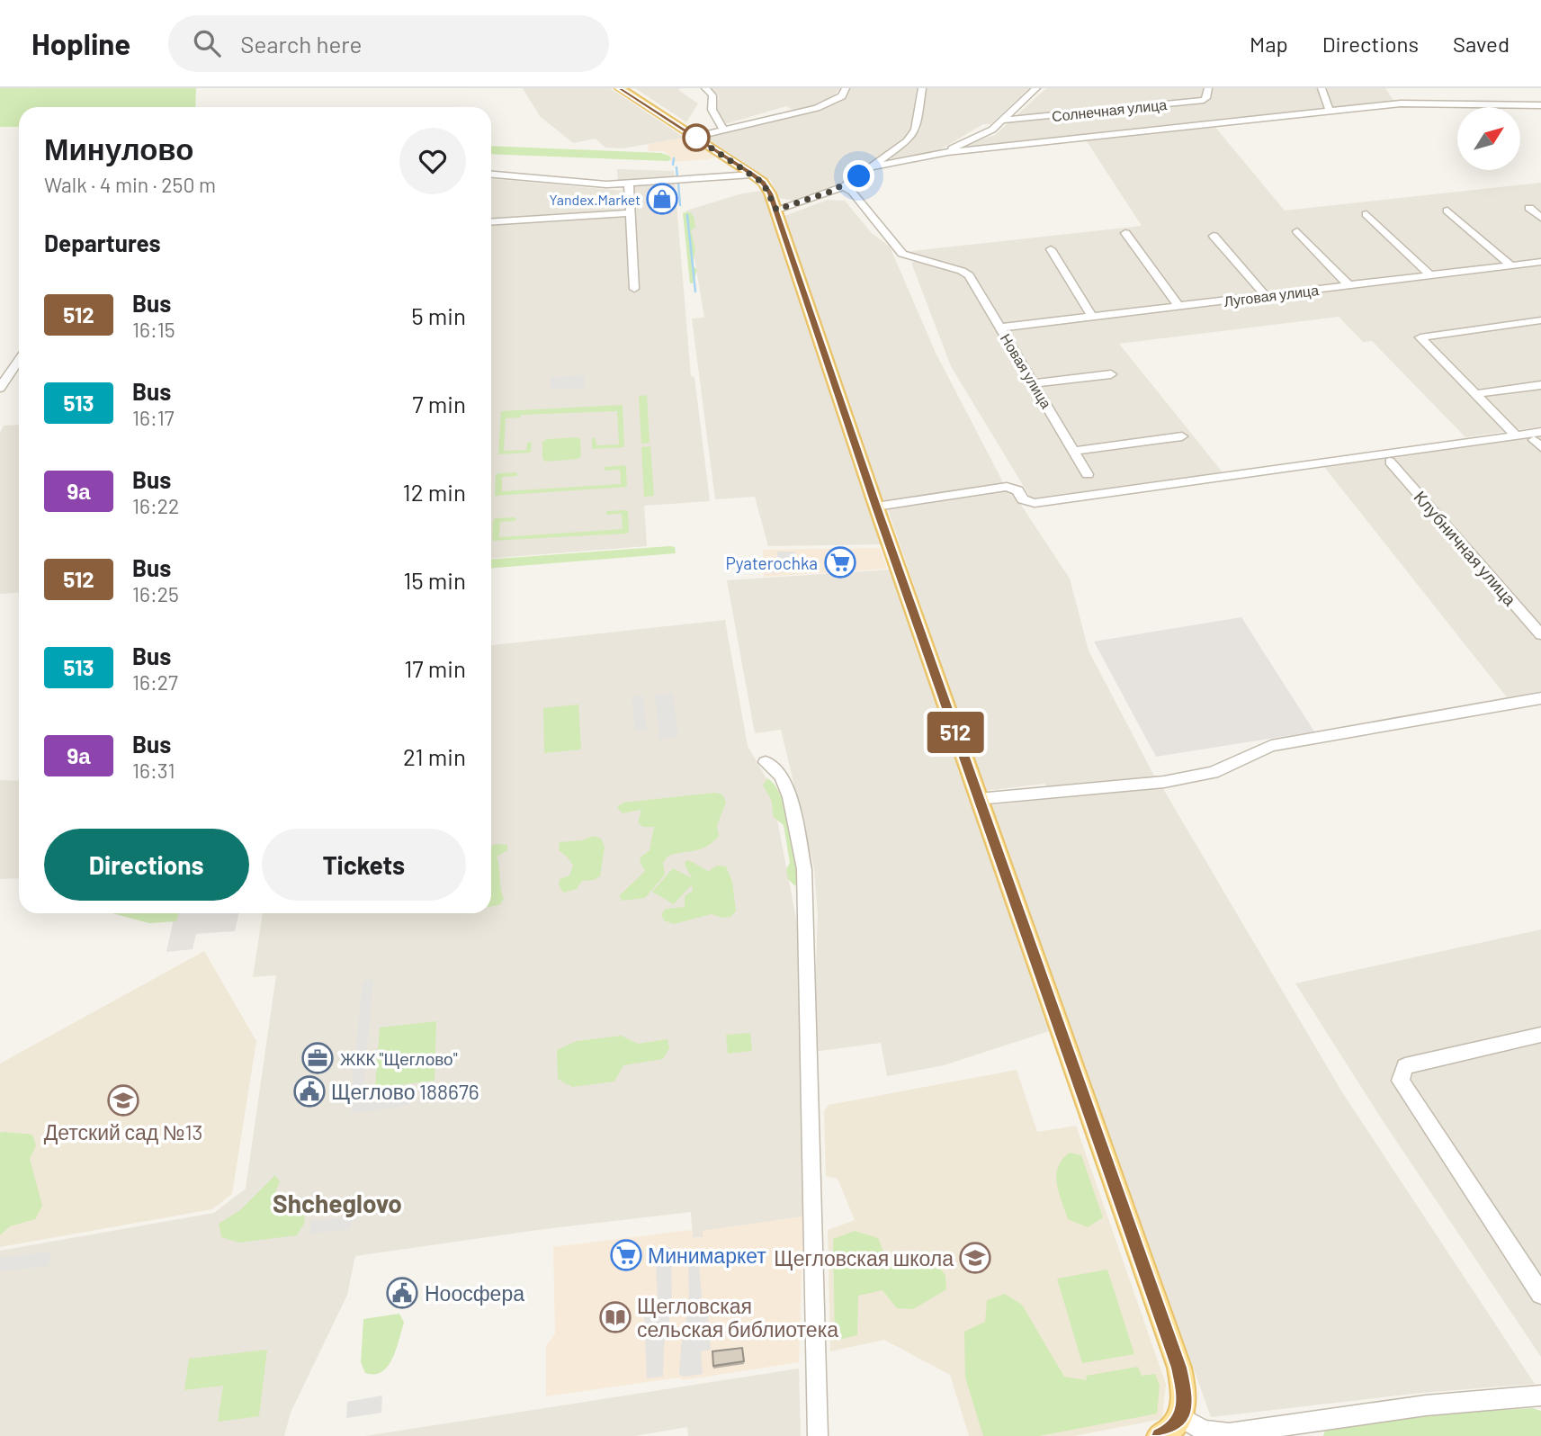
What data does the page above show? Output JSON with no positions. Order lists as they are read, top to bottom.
{
  "streets": {
    "street": [
      "Солнечная улица",
      "Луговая улица",
      "Новая улица",
      "Клубничная улица"
    ]
  },
  "crossings": [
    ["Луговая улица", "Новая улица"]
  ],
  "districts": ["Shcheglovo"],
  "places": {
    "shop": ["Yandex.Market"],
    "supermarket": ["Pyaterochka", "Минимаркет"],
    "office": ["ЖКК \"Щеглово\""],
    "public building": ["Щеглово 188676", "Ноосфера"],
    "school or university": ["Детский сад №13", "Щегловская школа"],
    "library": ["Щегловская сельская библиотека"]
  },
  "lines": ["bus line 512"],
  "north": "top right",
  "page": {
    "header": "Hopline",
    "search": "Search here",
    "nav": ["Map", "Directions", "Saved"],
    "on_map": "512",
    "heading": [
      ["Минулово", "Walk · 4 min · 250 m"],
      "Departures"
    ],
    "list": [
      {
        "mark": "512",
        "name": "Bus",
        "note": "16:15",
        "value": "5 min"
      },
      {
        "mark": "513",
        "name": "Bus",
        "note": "16:17",
        "value": "7 min"
      },
      {
        "mark": "9а",
        "name": "Bus",
        "note": "16:22",
        "value": "12 min"
      },
      {
        "mark": "512",
        "name": "Bus",
        "note": "16:25",
        "value": "15 min"
      },
      {
        "mark": "513",
        "name": "Bus",
        "note": "16:27",
        "value": "17 min"
      },
      {
        "mark": "9а",
        "name": "Bus",
        "note": "16:31",
        "value": "21 min"
      }
    ],
    "buttons": ["Directions", "Tickets"]
  }
}
